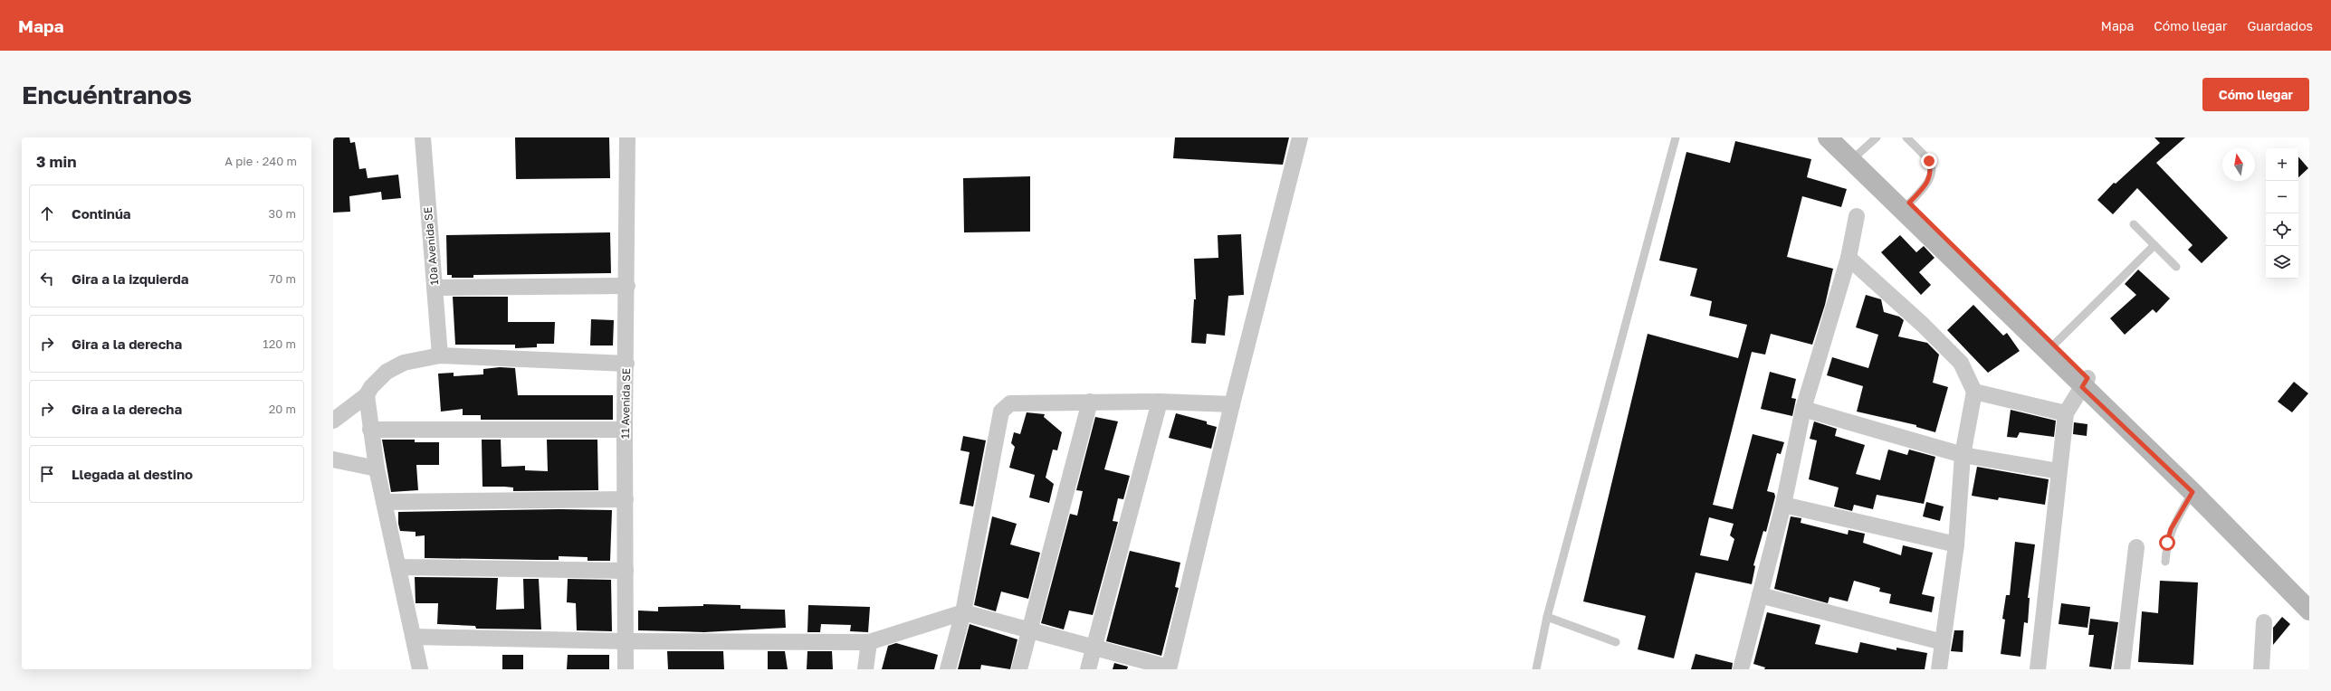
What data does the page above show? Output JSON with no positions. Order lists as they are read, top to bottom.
{
  "streets": {
    "street": ["10a Avenida SE", "11 Avenida SE"]
  },
  "north": "top",
  "page": {
    "header": "Mapa",
    "nav": ["Mapa", "Cómo llegar", "Guardados"],
    "buttons": "Cómo llegar",
    "title": "Encuéntranos",
    "heading": ["3 min", "A pie · 240 m"],
    "map_buttons": ["+", "−"],
    "list": [
      ["Continúa", "30 m"],
      ["Gira a la izquierda", "70 m"],
      ["Gira a la derecha", "120 m"],
      ["Gira a la derecha", "20 m"],
      "Llegada al destino"
    ]
  }
}
